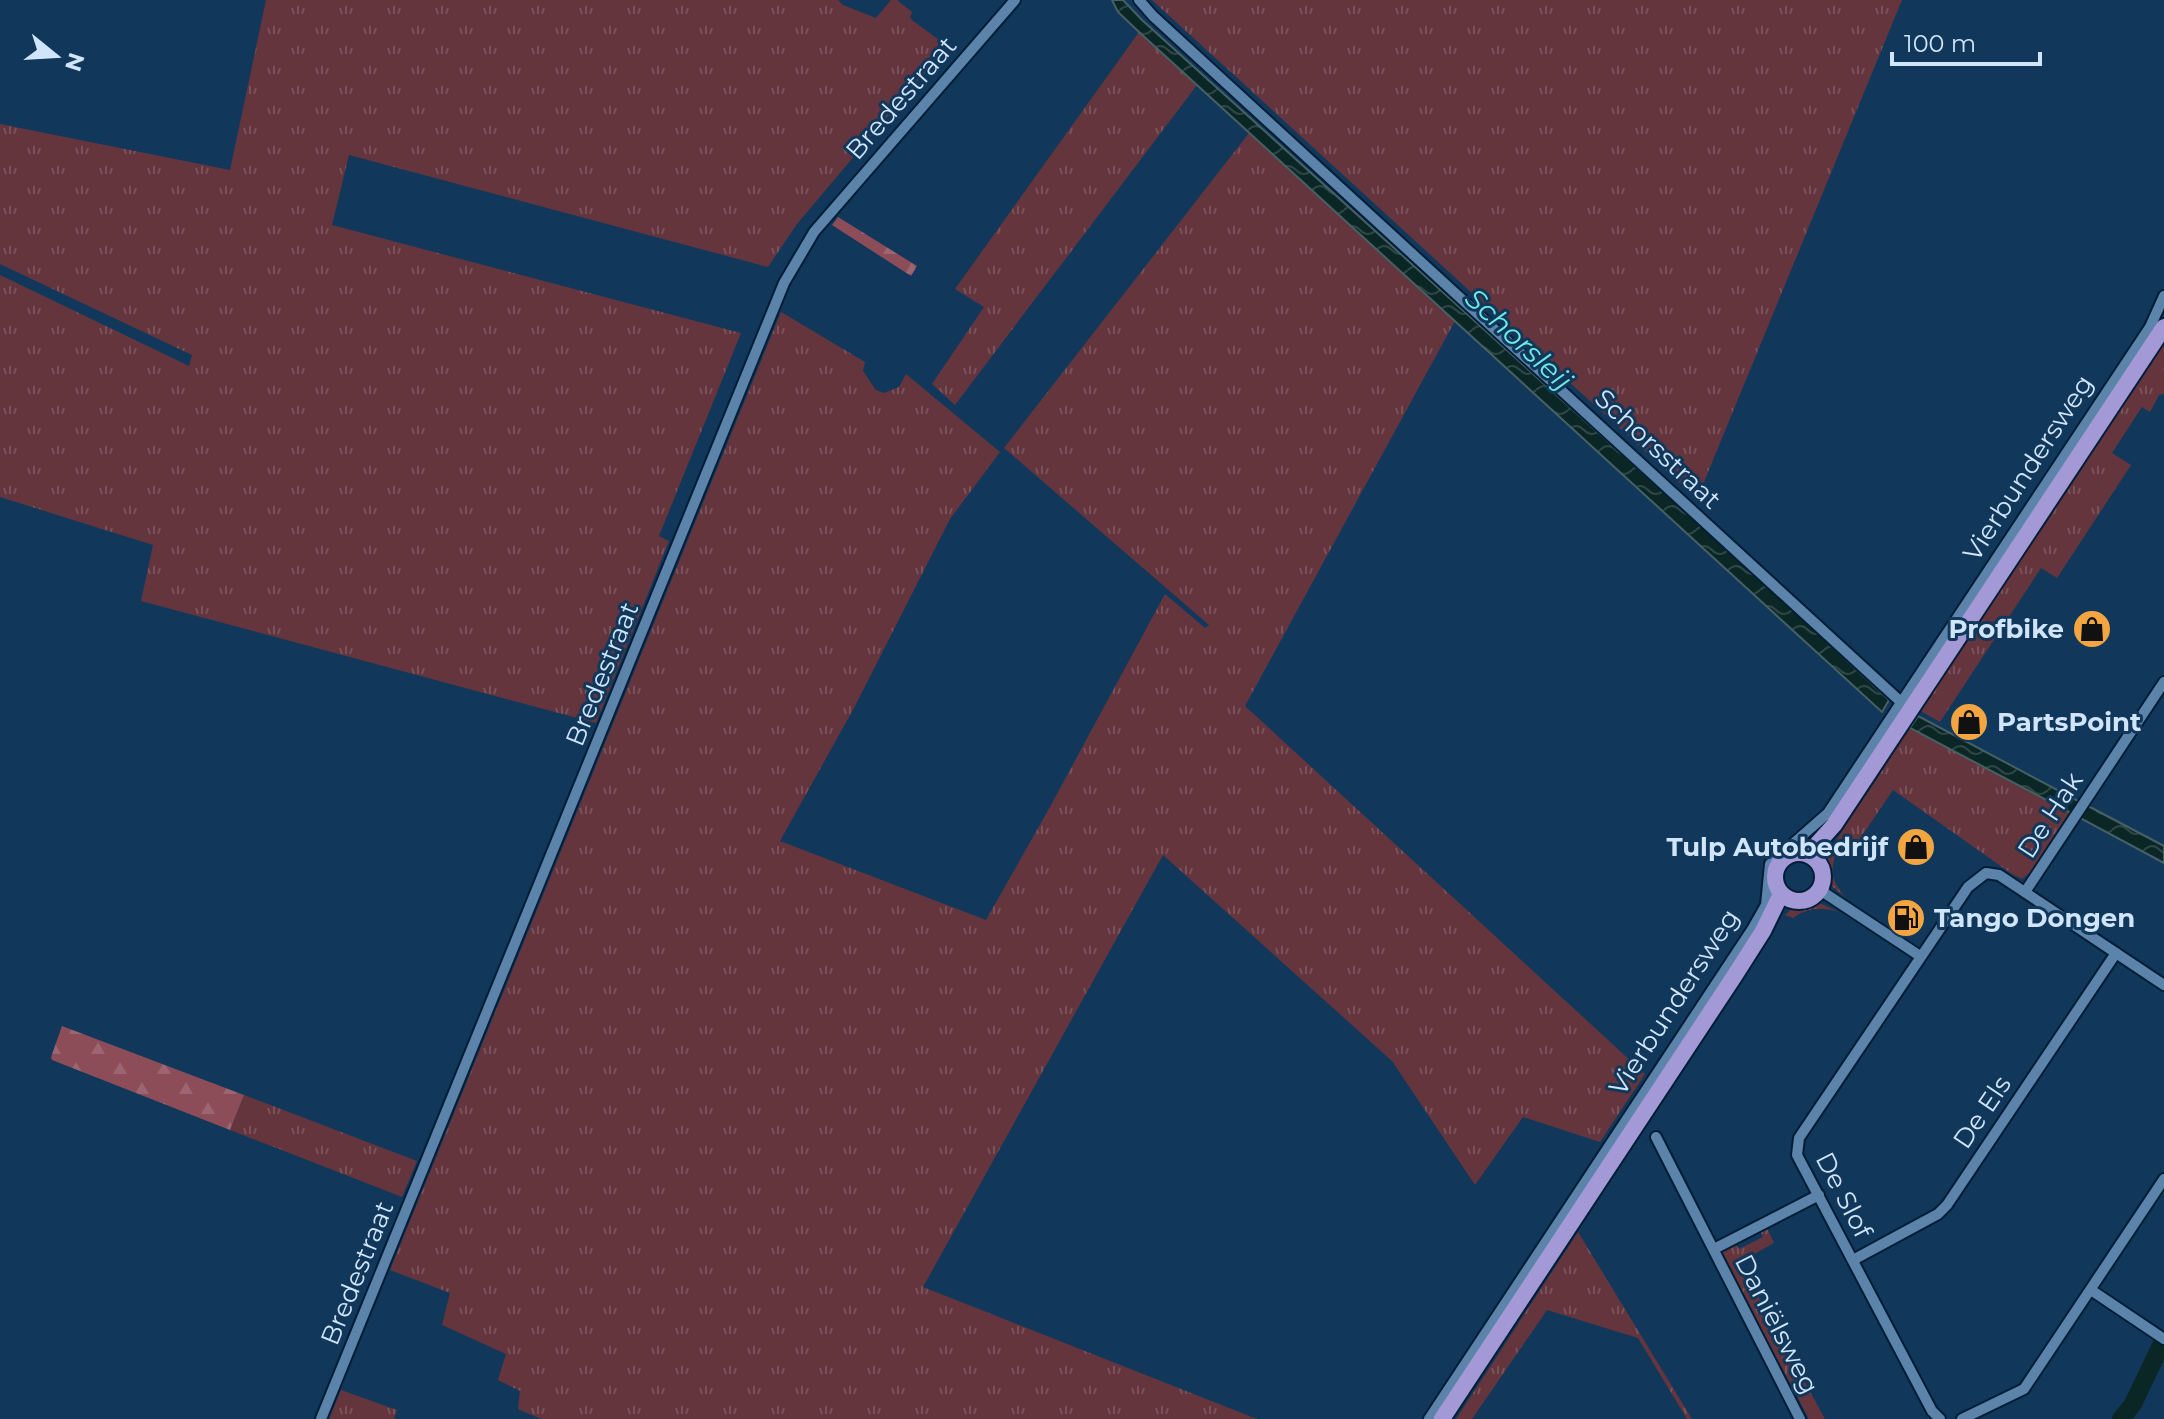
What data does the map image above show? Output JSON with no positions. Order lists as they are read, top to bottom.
{
  "streets": {
    "main road": ["Vierbundersweg"],
    "street": [
      "Bredestraat",
      "Schorsstraat",
      "De Hak",
      "De Els",
      "De Slof",
      "Daniëlsweg"
    ]
  },
  "crossings": [
    ["Schorsstraat", "Vierbundersweg"],
    ["De Hak", "De Slof"],
    ["De Els", "De Slof"],
    ["De Slof", "Daniëlsweg"]
  ],
  "water": ["Schorsleij"],
  "places": {
    "shop": ["Profbike", "PartsPoint", "Tulp Autobedrijf"],
    "fuel station": ["Tango Dongen"]
  },
  "scale_bar": "100 m",
  "north": "right"
}
